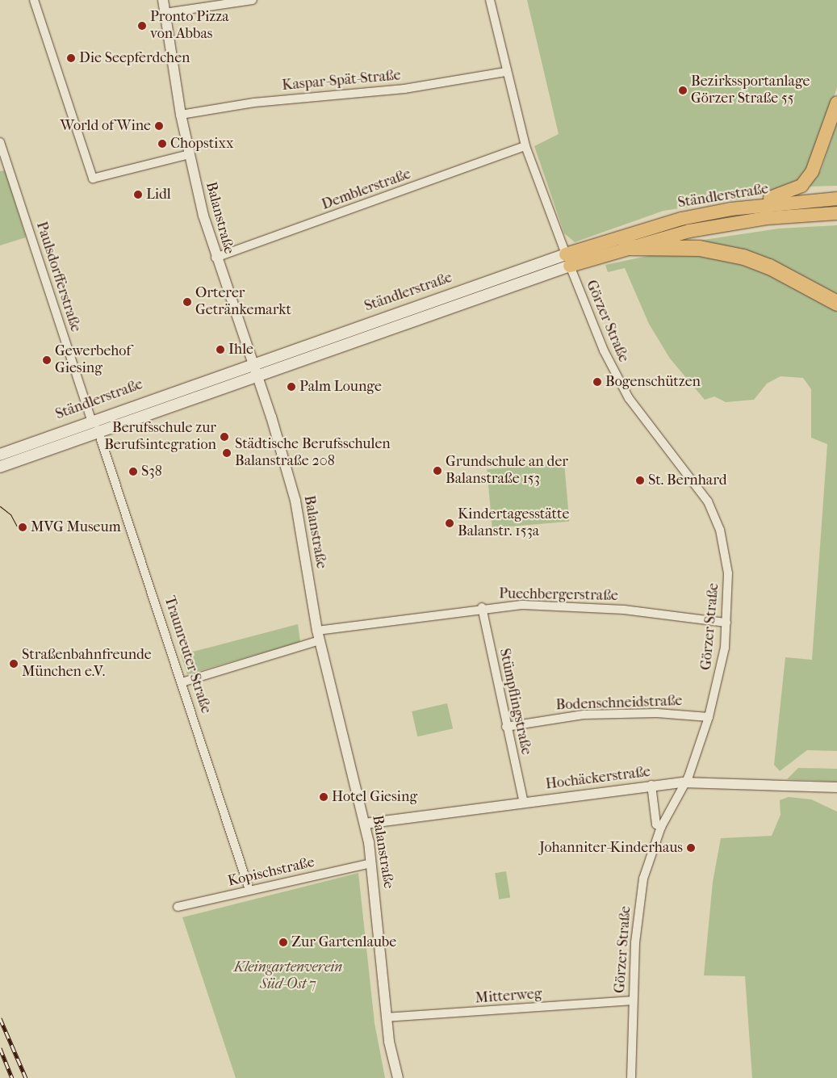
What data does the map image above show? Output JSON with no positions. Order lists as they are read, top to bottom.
{
  "streets": {
    "highway": ["Ständlerstraße"],
    "street": [
      "Kaspar-Spät-Straße",
      "Demblerstraße",
      "Balanstraße",
      "Paulsdorfferstraße",
      "Görzer Straße",
      "Puechbergerstraße",
      "Traunreuter Straße",
      "Stümpflingstraße",
      "Bodenschneidstraße",
      "Hochäckerstraße",
      "Kopischstraße",
      "Mitterweg"
    ]
  },
  "crossings": [
    ["Kaspar-Spät-Straße", "Balanstraße"],
    ["Kaspar-Spät-Straße", "Görzer Straße"],
    ["Demblerstraße", "Balanstraße"],
    ["Demblerstraße", "Görzer Straße"],
    ["Ständlerstraße", "Balanstraße"],
    ["Ständlerstraße", "Paulsdorfferstraße"],
    ["Ständlerstraße", "Görzer Straße"],
    ["Ständlerstraße", "Traunreuter Straße"],
    ["Balanstraße", "Puechbergerstraße"],
    ["Balanstraße", "Hochäckerstraße"],
    ["Balanstraße", "Kopischstraße"],
    ["Balanstraße", "Mitterweg"],
    ["Görzer Straße", "Puechbergerstraße"],
    ["Görzer Straße", "Bodenschneidstraße"],
    ["Görzer Straße", "Hochäckerstraße"],
    ["Görzer Straße", "Mitterweg"],
    ["Puechbergerstraße", "Traunreuter Straße"],
    ["Puechbergerstraße", "Stümpflingstraße"],
    ["Traunreuter Straße", "Kopischstraße"],
    ["Stümpflingstraße", "Bodenschneidstraße"],
    ["Stümpflingstraße", "Hochäckerstraße"]
  ],
  "parks": ["Kleingartenverein Süd-Ost 7"],
  "places": [
    "Pronto Pizza von Abbas",
    "Die Seepferdchen",
    "Bezirkssportanlage Görzer Straße 55",
    "World of Wine",
    "Chopstixx",
    "Lidl",
    "Orterer Getränkemarkt",
    "Ihle",
    "Gewerbehof Giesing",
    "Bogenschützen",
    "Palm Lounge",
    "Berufsschule zur Berufsintegration",
    "Städtische Berufsschulen Balanstraße 208",
    "Grundschule an der Balanstraße 153",
    "S38",
    "St. Bernhard",
    "Kindertagesstätte Balanstr. 153a",
    "MVG Museum",
    "Straßenbahnfreunde München e.V.",
    "Hotel Giesing",
    "Johanniter-Kinderhaus",
    "Zur Gartenlaube"
  ]
}
